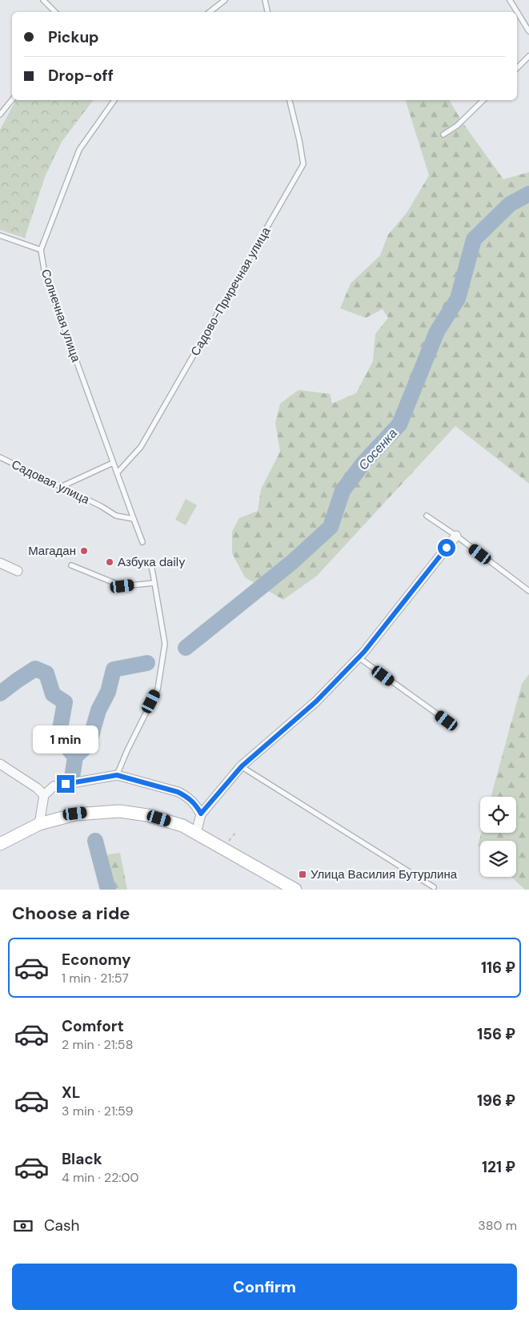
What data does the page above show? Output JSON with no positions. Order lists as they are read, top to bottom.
{
  "streets": {
    "lane": ["Садово-Приречная улица", "Солнечная улица", "Садовая улица"]
  },
  "crossings": [
    ["Садово-Приречная улица", "Солнечная улица"],
    ["Солнечная улица", "Садовая улица"]
  ],
  "water": ["Сосенка"],
  "places": {
    "other": ["Магадан", "Азбука daily"],
    "transit": ["Улица Василия Бутурлина"]
  },
  "page": {
    "banner": ["Pickup", "Drop-off"],
    "bubble": "1 min",
    "heading": "Choose a ride",
    "list": [
      {
        "name": "Economy",
        "note": "1 min · 21:57",
        "value": "116 ₽"
      },
      {
        "name": "Comfort",
        "note": "2 min · 21:58",
        "value": "156 ₽"
      },
      {
        "name": "XL",
        "note": "3 min · 21:59",
        "value": "196 ₽"
      },
      {
        "name": "Black",
        "note": "4 min · 22:00",
        "value": "121 ₽"
      }
    ],
    "pay": ["Cash", "380 m"],
    "buttons": "Confirm"
  }
}
